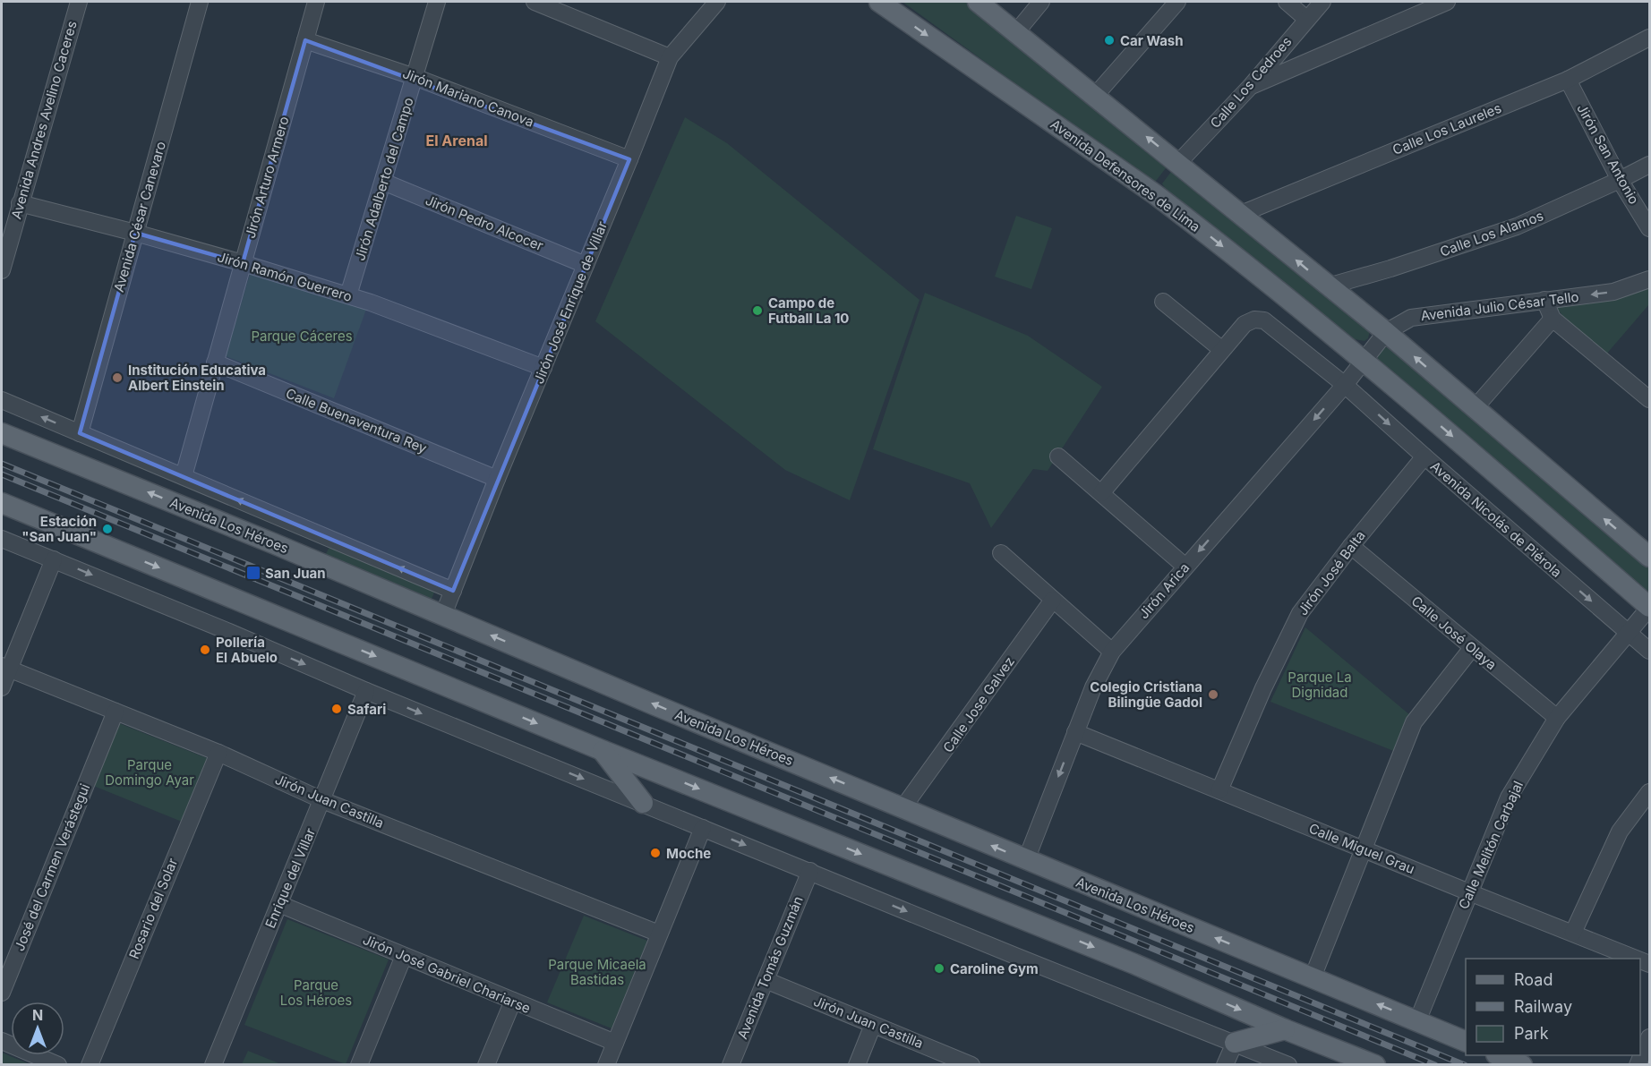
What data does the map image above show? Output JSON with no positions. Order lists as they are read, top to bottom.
{
  "streets": {
    "main road": ["Avenida Defensores de Lima", "Avenida Los Héroes"],
    "street": [
      "Calle Los Cedroes",
      "Jirón Mariano Canova",
      "Avenida Andres Avelino Caceres",
      "Calle Los Laureles",
      "Jirón San Antonio",
      "Jirón Arturo Armero",
      "Jirón Adalberto del Campo",
      "Avenida César Canevaro",
      "Jirón Pedro Alcocer",
      "Calle Los Alamos",
      "Jirón Ramón Guerrero",
      "Jirón José Enrique de Villar",
      "Avenida Julio César Tello",
      "Calle Buenaventura Rey",
      "Avenida Nicolás de Piérola",
      "Jirón José Balta",
      "Jirón Arica",
      "Calle José Olaya",
      "Calle Jose Galvez",
      "Jirón Juan Castilla",
      "Calle Melitón Carbajal",
      "Calle Miguel Grau",
      "José del Carmen Verástegui",
      "Enrique del Villar",
      "Rosario del Solar",
      "Avenida Tomás Guzmán",
      "Jirón José Gabriel Chariarse"
    ]
  },
  "crossings": [
    ["Jirón Mariano Canova", "Jirón Arturo Armero"],
    ["Jirón Mariano Canova", "Jirón Adalberto del Campo"],
    ["Jirón Mariano Canova", "Jirón José Enrique de Villar"],
    ["Avenida Andres Avelino Caceres", "Jirón Ramón Guerrero"],
    ["Calle Los Laureles", "Jirón San Antonio"],
    ["Jirón San Antonio", "Calle Los Alamos"],
    ["Avenida Defensores de Lima", "Avenida Julio César Tello"],
    ["Avenida Defensores de Lima", "Jirón Arica"],
    ["Jirón Arturo Armero", "Jirón Ramón Guerrero"],
    ["Jirón Arturo Armero", "Calle Buenaventura Rey"],
    ["Jirón Arturo Armero", "Avenida Los Héroes"],
    ["Jirón Adalberto del Campo", "Jirón Pedro Alcocer"],
    ["Jirón Adalberto del Campo", "Jirón Ramón Guerrero"],
    ["Avenida César Canevaro", "Jirón Ramón Guerrero"],
    ["Avenida César Canevaro", "Avenida Los Héroes"],
    ["Jirón Pedro Alcocer", "Jirón José Enrique de Villar"],
    ["Jirón Ramón Guerrero", "Jirón José Enrique de Villar"],
    ["Jirón José Enrique de Villar", "Calle Buenaventura Rey"],
    ["Jirón José Enrique de Villar", "Avenida Los Héroes"],
    ["Avenida Julio César Tello", "Jirón Arica"],
    ["Avenida Nicolás de Piérola", "Jirón José Balta"],
    ["Avenida Nicolás de Piérola", "Jirón Arica"],
    ["Avenida Nicolás de Piérola", "Calle Melitón Carbajal"],
    ["Avenida Los Héroes", "Jirón Arica"],
    ["Avenida Los Héroes", "Calle Jose Galvez"],
    ["Avenida Los Héroes", "Calle Melitón Carbajal"],
    ["Jirón José Balta", "Calle José Olaya"],
    ["Jirón José Balta", "Calle Miguel Grau"],
    ["Jirón Arica", "Calle Miguel Grau"],
    ["Calle José Olaya", "Calle Melitón Carbajal"],
    ["Jirón Juan Castilla", "José del Carmen Verástegui"],
    ["Jirón Juan Castilla", "Enrique del Villar"],
    ["Jirón Juan Castilla", "Rosario del Solar"],
    ["Jirón Juan Castilla", "Avenida Tomás Guzmán"],
    ["Calle Melitón Carbajal", "Calle Miguel Grau"],
    ["Enrique del Villar", "Jirón José Gabriel Chariarse"]
  ],
  "one_way": ["Avenida Nicolás de Piérola"],
  "districts": ["El Arenal"],
  "parks": [
    "Parque Cáceres",
    "Parque La Dignidad",
    "Parque Domingo Ayar",
    "Parque Micaela Bastidas",
    "Parque Los Héroes"
  ],
  "places": {
    "other": [
      "Car Wash",
      "Campo de Futball La 10",
      "Institución Educativa Albert Einstein",
      "Estación \"San Juan\"",
      "Pollería El Abuelo",
      "Colegio Cristiana Bilingüe Gadol",
      "Safari",
      "Moche",
      "Caroline Gym"
    ],
    "transit": ["San Juan"]
  },
  "legend": ["Road", "Railway", "Park"],
  "north": "top"
}
